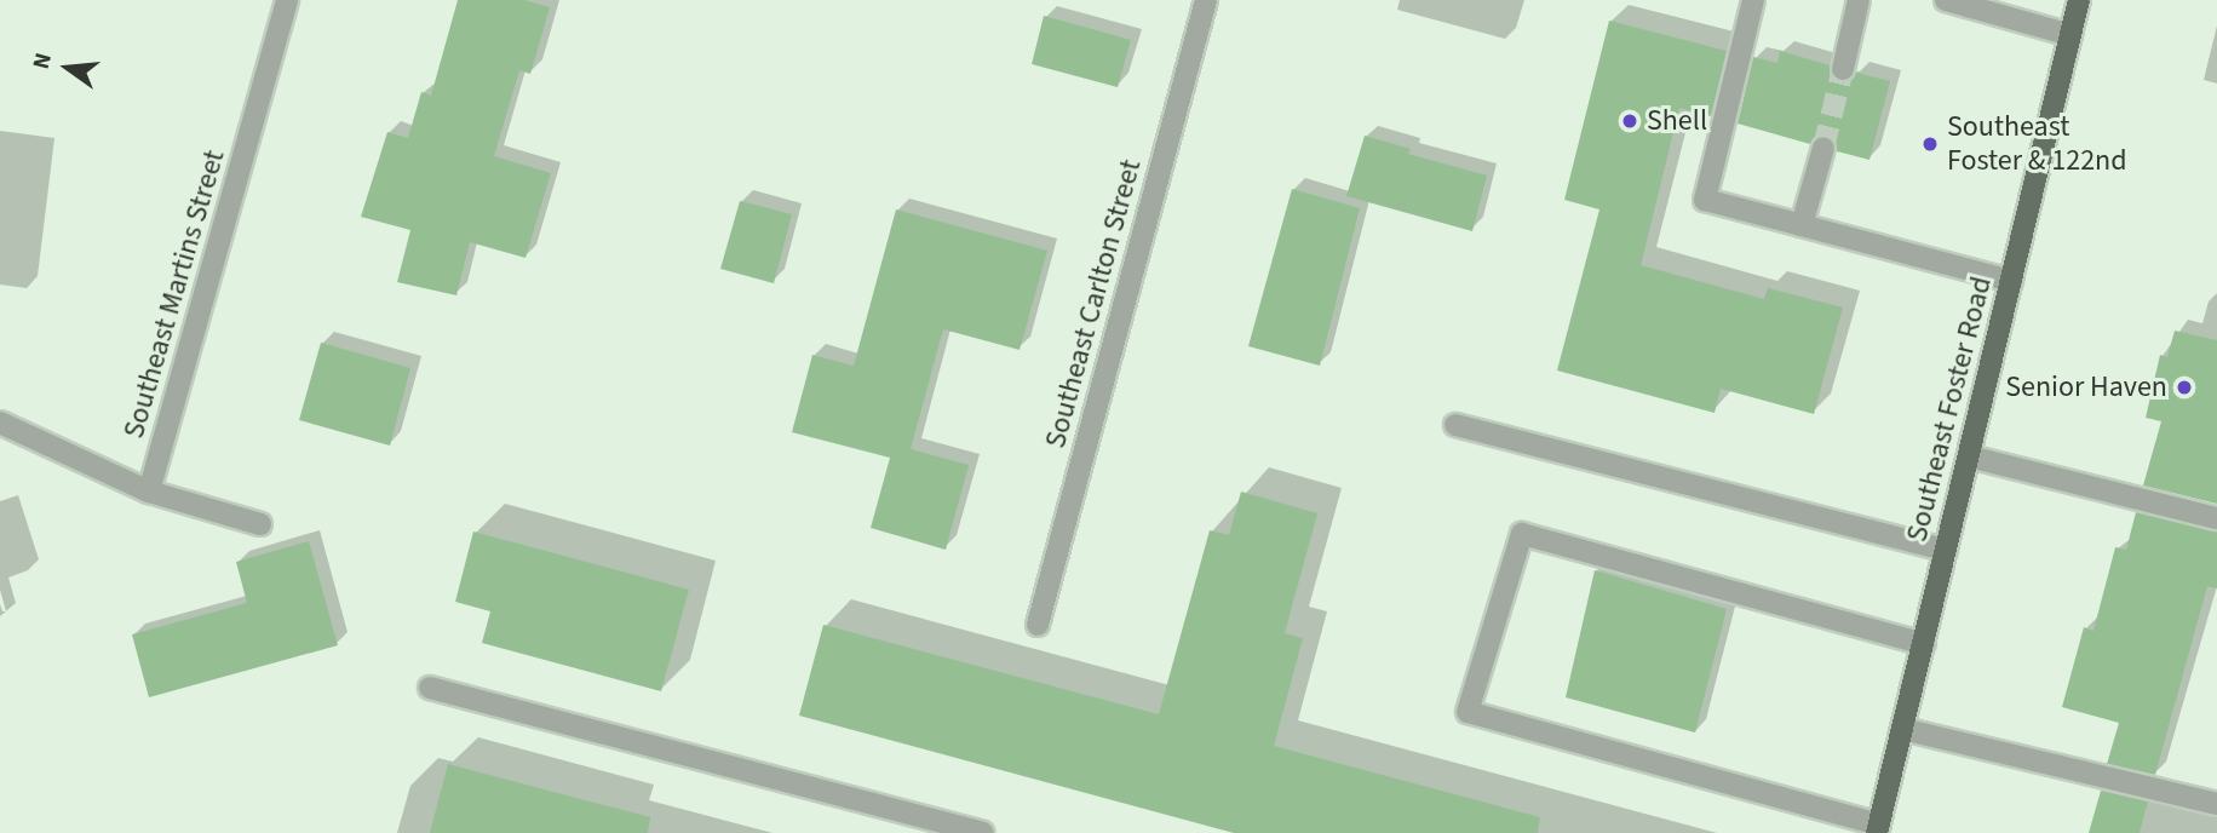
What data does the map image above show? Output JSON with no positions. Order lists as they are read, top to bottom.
{
  "streets": {
    "main road": ["Southeast Foster Road"],
    "street": ["Southeast Martins Street", "Southeast Carlton Street"]
  },
  "places": ["Shell", "Southeast Foster & 122nd", "Senior Haven"],
  "north": "left"
}
